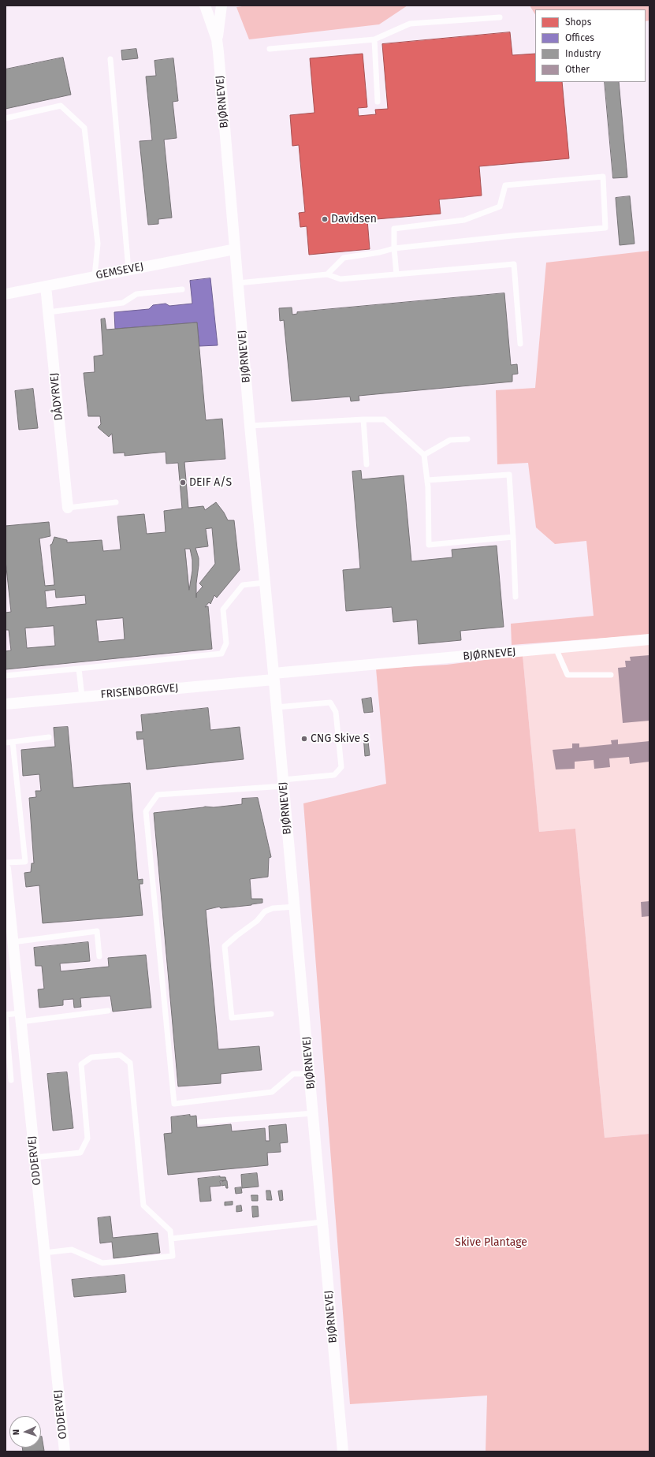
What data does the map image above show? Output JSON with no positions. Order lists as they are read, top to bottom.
{
  "streets": {
    "street": [
      "BJØRNEVEJ",
      "GEMSEVEJ",
      "DÅDYRVEJ",
      "FRISENBORGVEJ",
      "ODDERVEJ"
    ]
  },
  "crossings": [
    ["BJØRNEVEJ", "GEMSEVEJ"],
    ["BJØRNEVEJ", "FRISENBORGVEJ"],
    ["GEMSEVEJ", "DÅDYRVEJ"]
  ],
  "parks": ["Skive Plantage"],
  "places": ["Davidsen", "DEIF A/S", "CNG Skive S"],
  "legend": [
    "Shops",
    "Offices",
    "Industry",
    "Other"
  ],
  "north": "left"
}
